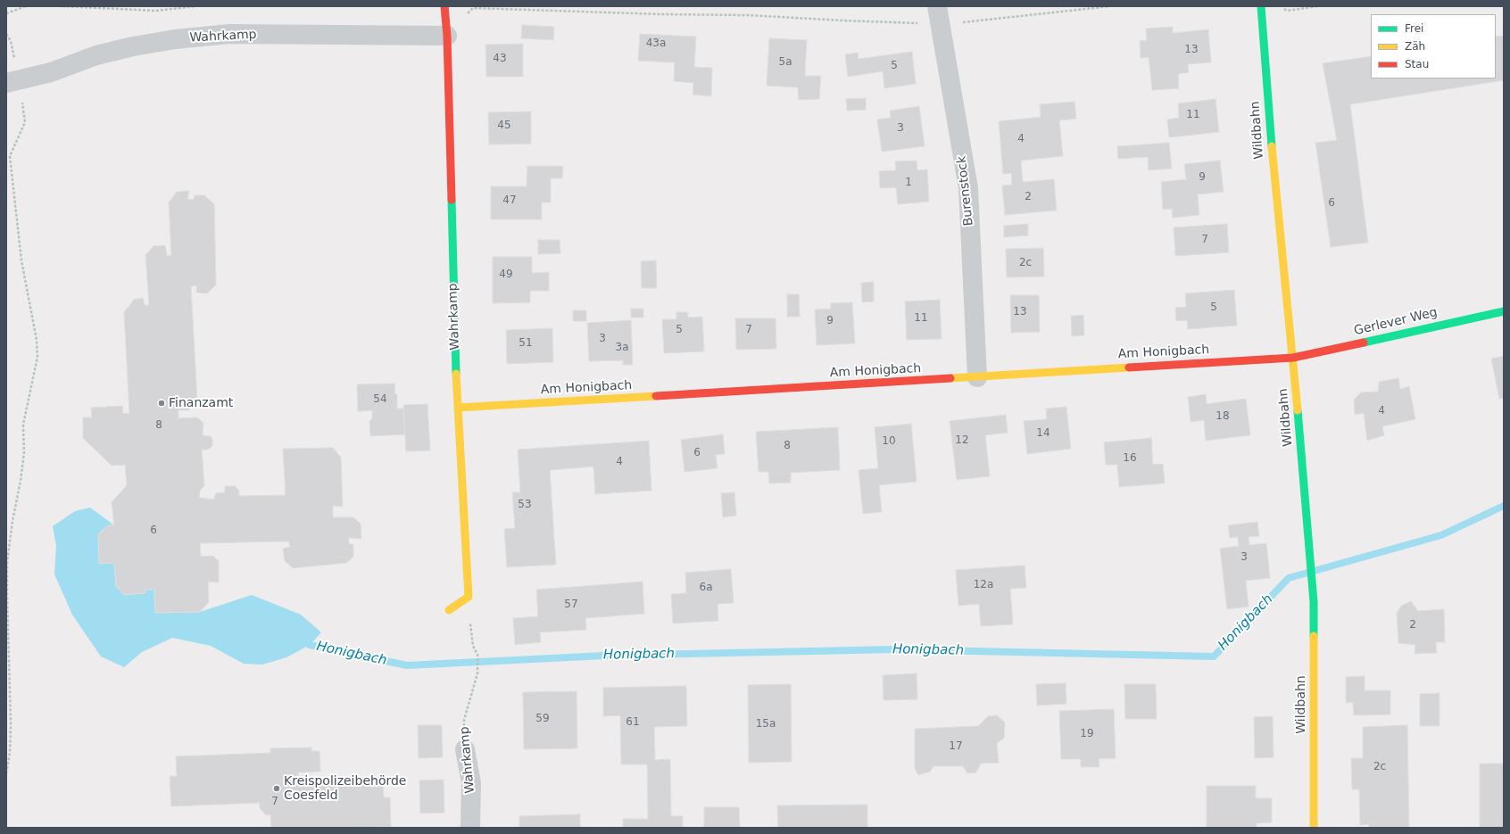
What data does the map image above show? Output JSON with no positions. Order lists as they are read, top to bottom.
{
  "streets": {
    "street": [
      "Wahrkamp",
      "Wildbahn",
      "Burenstock",
      "Gerlever Weg",
      "Am Honigbach"
    ]
  },
  "crossings": [
    ["Wahrkamp", "Am Honigbach"],
    ["Wildbahn", "Gerlever Weg"],
    ["Wildbahn", "Am Honigbach"],
    ["Burenstock", "Am Honigbach"],
    ["Gerlever Weg", "Am Honigbach"]
  ],
  "water": ["Honigbach"],
  "places": ["Finanzamt", "Kreispolizeibehörde Coesfeld"],
  "house_numbers": [
    "43a",
    "13",
    "43",
    "5a",
    "5",
    "11",
    "45",
    "3",
    "4",
    "9",
    "1",
    "2",
    "47",
    "6",
    "7",
    "2c",
    "49",
    "5",
    "13",
    "11",
    "9",
    "5",
    "7",
    "3",
    "51",
    "3a",
    "54",
    "4",
    "18",
    "8",
    "14",
    "12",
    "10",
    "8",
    "6",
    "16",
    "4",
    "53",
    "6",
    "3",
    "12a",
    "6a",
    "57",
    "2",
    "59",
    "61",
    "15a",
    "19",
    "17",
    "2c",
    "7"
  ],
  "legend": ["Frei", "Zäh", "Stau"]
}
